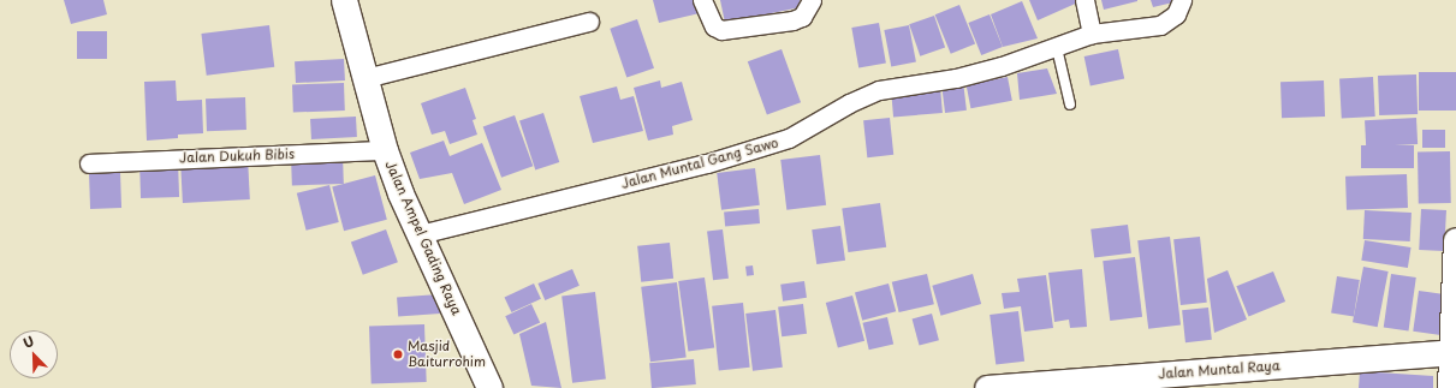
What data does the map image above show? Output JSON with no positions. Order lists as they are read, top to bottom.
{
  "streets": {
    "main road": ["Jalan Ampel Gading Raya", "Jalan Muntal Raya"],
    "street": ["Jalan Dukuh Bibis", "Jalan Muntal Gang Sawo"]
  },
  "crossings": [
    ["Jalan Dukuh Bibis", "Jalan Ampel Gading Raya"],
    ["Jalan Muntal Gang Sawo", "Jalan Ampel Gading Raya"]
  ],
  "places": ["Masjid Baiturrohim"],
  "north": "top left"
}
